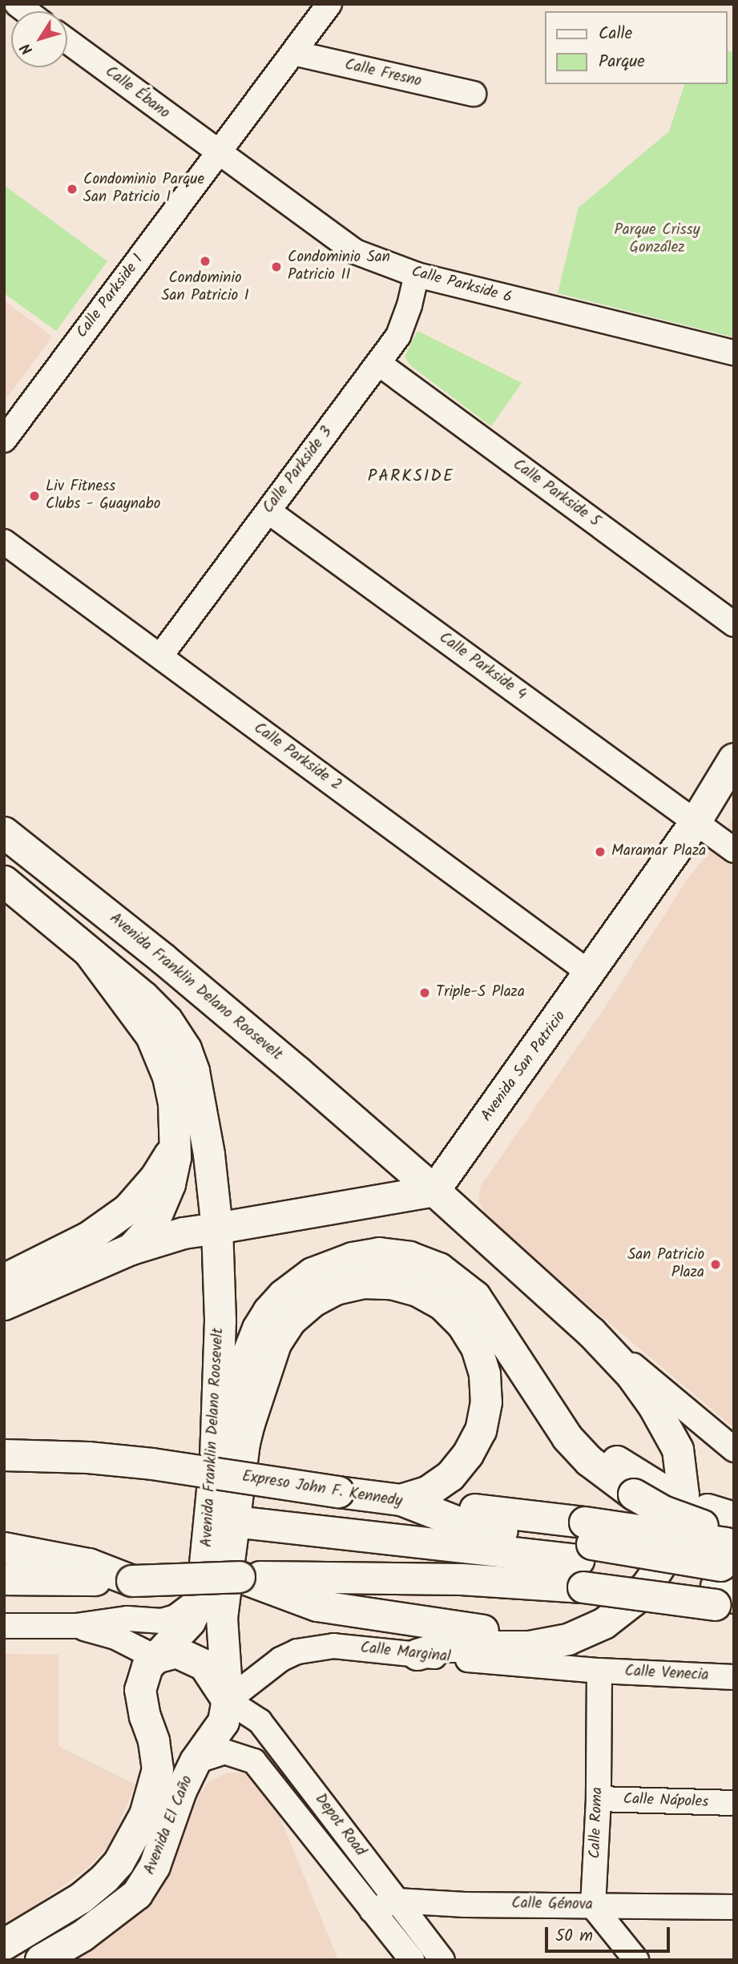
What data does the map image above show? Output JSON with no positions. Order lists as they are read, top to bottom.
{
  "streets": {
    "main road": [
      "Avenida Franklin Delano Roosevelt",
      "Avenida San Patricio",
      "Expreso John F. Kennedy",
      "Avenida El Caño"
    ],
    "street": [
      "Calle Fresno",
      "Calle Ébano",
      "Calle Parkside 6",
      "Calle Parkside 1",
      "Calle Parkside 3",
      "Calle Parkside 5",
      "Calle Parkside 4",
      "Calle Parkside 2",
      "Calle Marginal",
      "Calle Venecia",
      "Calle Nápoles",
      "Calle Roma",
      "Depot Road",
      "Calle Génova"
    ]
  },
  "crossings": [
    ["Calle Fresno", "Calle Parkside 1"],
    ["Calle Ébano", "Calle Parkside 6"],
    ["Calle Ébano", "Calle Parkside 1"],
    ["Calle Parkside 6", "Calle Parkside 1"],
    ["Calle Parkside 6", "Calle Parkside 3"],
    ["Calle Parkside 3", "Calle Parkside 5"],
    ["Calle Parkside 3", "Calle Parkside 4"],
    ["Calle Parkside 3", "Calle Parkside 2"],
    ["Calle Parkside 4", "Avenida San Patricio"],
    ["Calle Parkside 2", "Avenida San Patricio"],
    ["Avenida Franklin Delano Roosevelt", "Avenida San Patricio"],
    ["Avenida Franklin Delano Roosevelt", "Avenida El Caño"],
    ["Expreso John F. Kennedy", "Avenida El Caño"],
    ["Calle Marginal", "Calle Venecia"],
    ["Calle Marginal", "Calle Roma"],
    ["Calle Marginal", "Avenida El Caño"],
    ["Calle Marginal", "Depot Road"],
    ["Calle Venecia", "Calle Roma"],
    ["Calle Nápoles", "Calle Roma"],
    ["Calle Roma", "Calle Génova"],
    ["Avenida El Caño", "Depot Road"],
    ["Depot Road", "Calle Génova"]
  ],
  "districts": ["PARKSIDE"],
  "parks": ["Parque Crissy González"],
  "places": [
    "Condominio Parque San Patricio I",
    "Condominio San Patricio I",
    "Condominio San Patricio II",
    "Liv Fitness Clubs - Guaynabo",
    "Maramar Plaza",
    "Triple-S Plaza",
    "San Patricio Plaza"
  ],
  "legend": ["Calle", "Parque"],
  "scale_bar": "50 m",
  "north": "bottom left"
}
